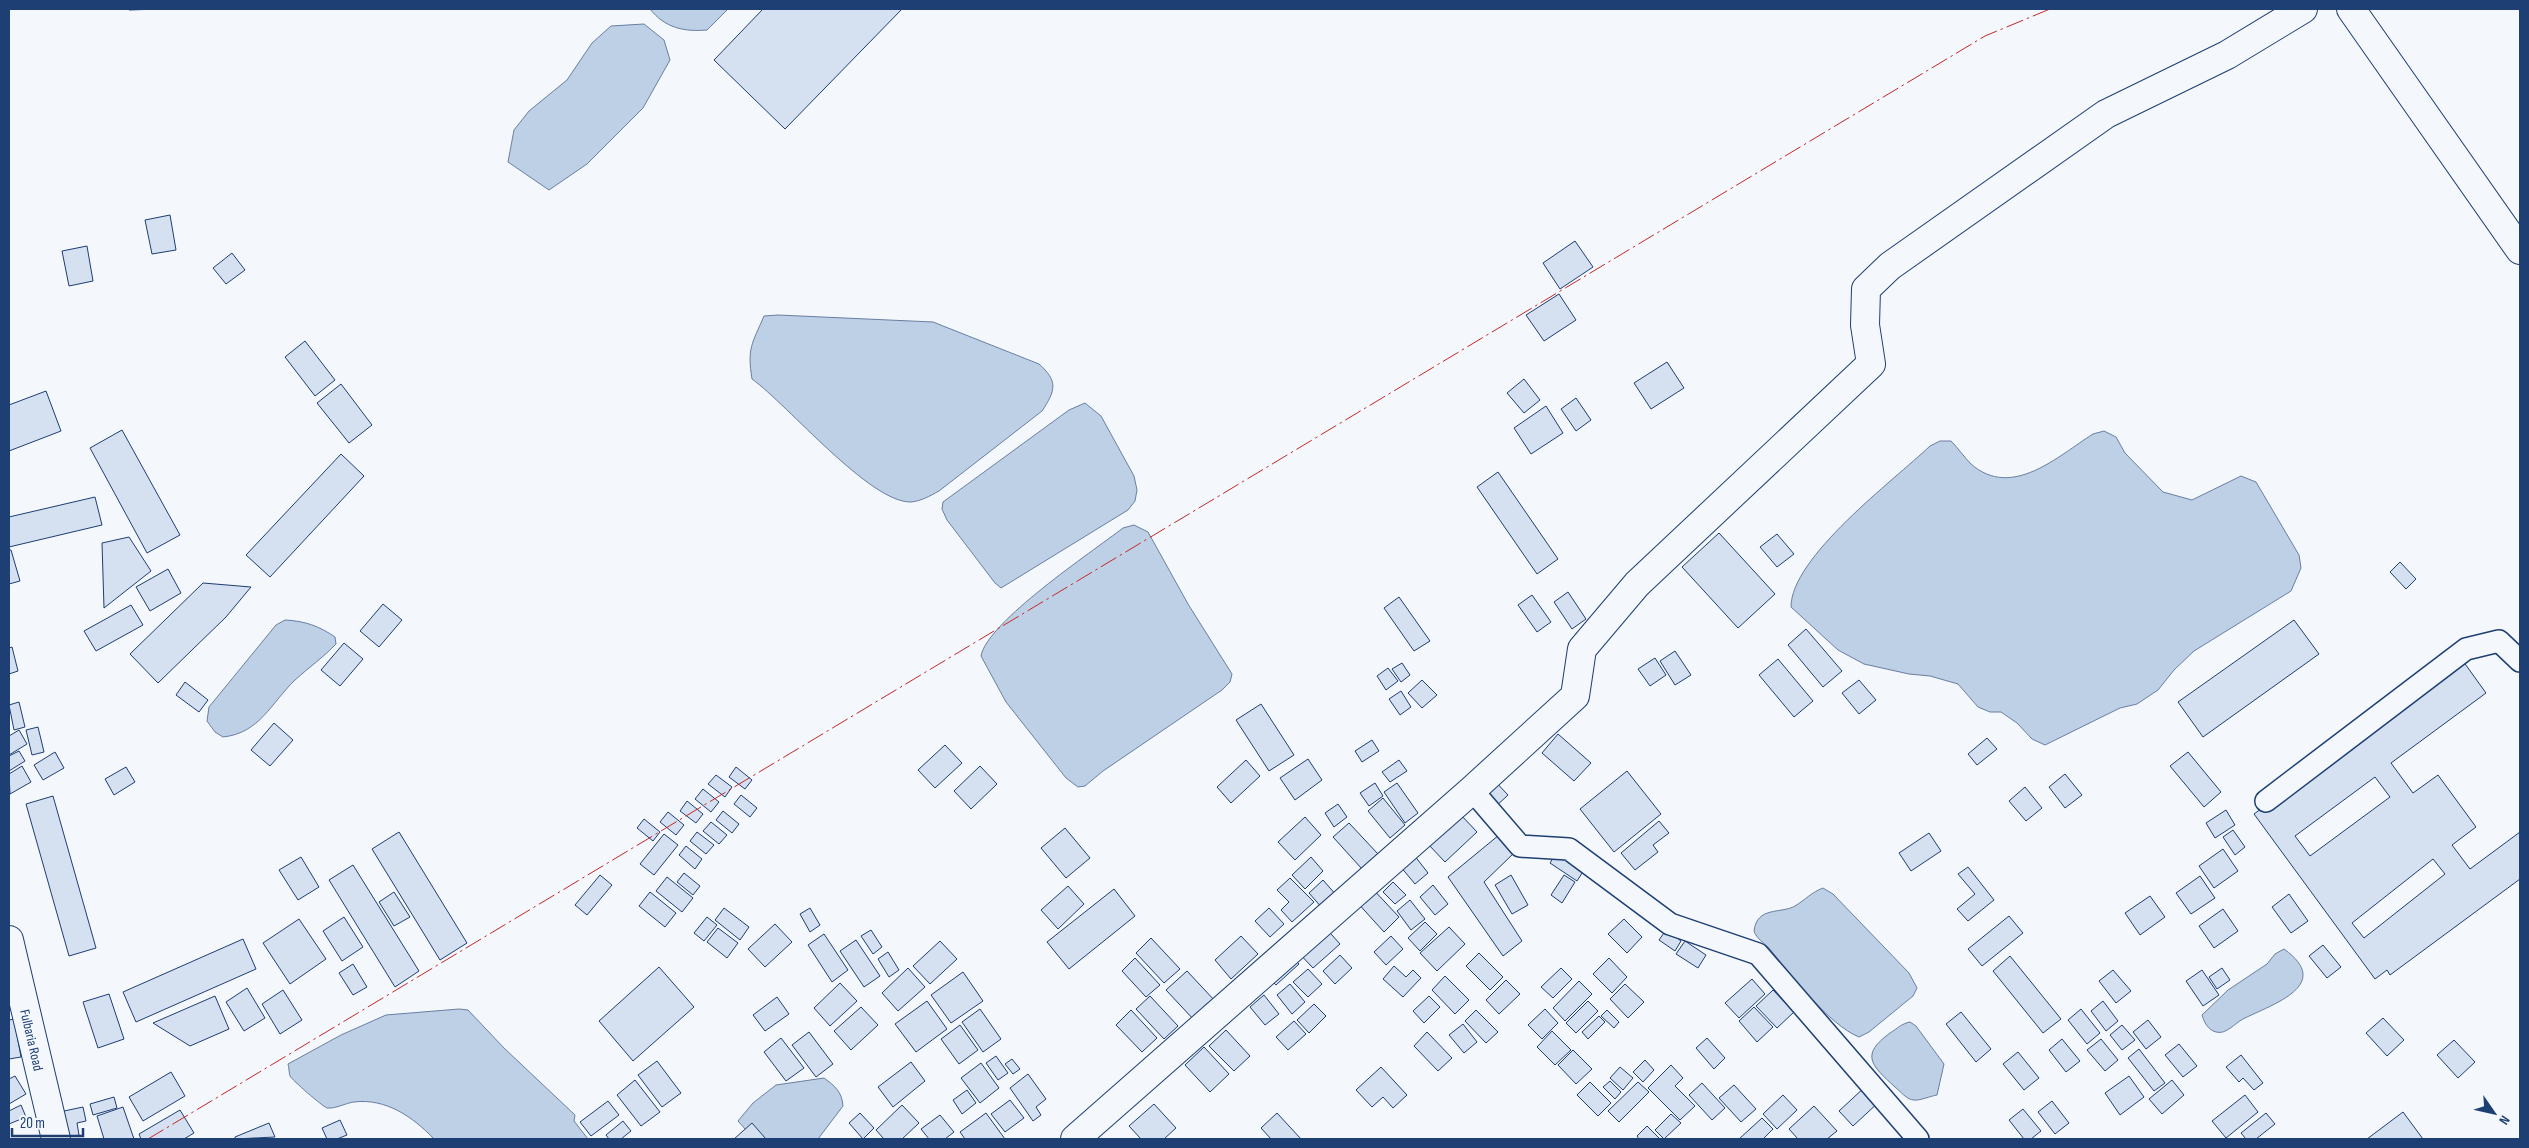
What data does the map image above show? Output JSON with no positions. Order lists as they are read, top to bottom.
{
  "streets": {
    "street": ["Fulbaria Road"]
  },
  "scale_bar": "20 m",
  "north": "bottom right"
}
